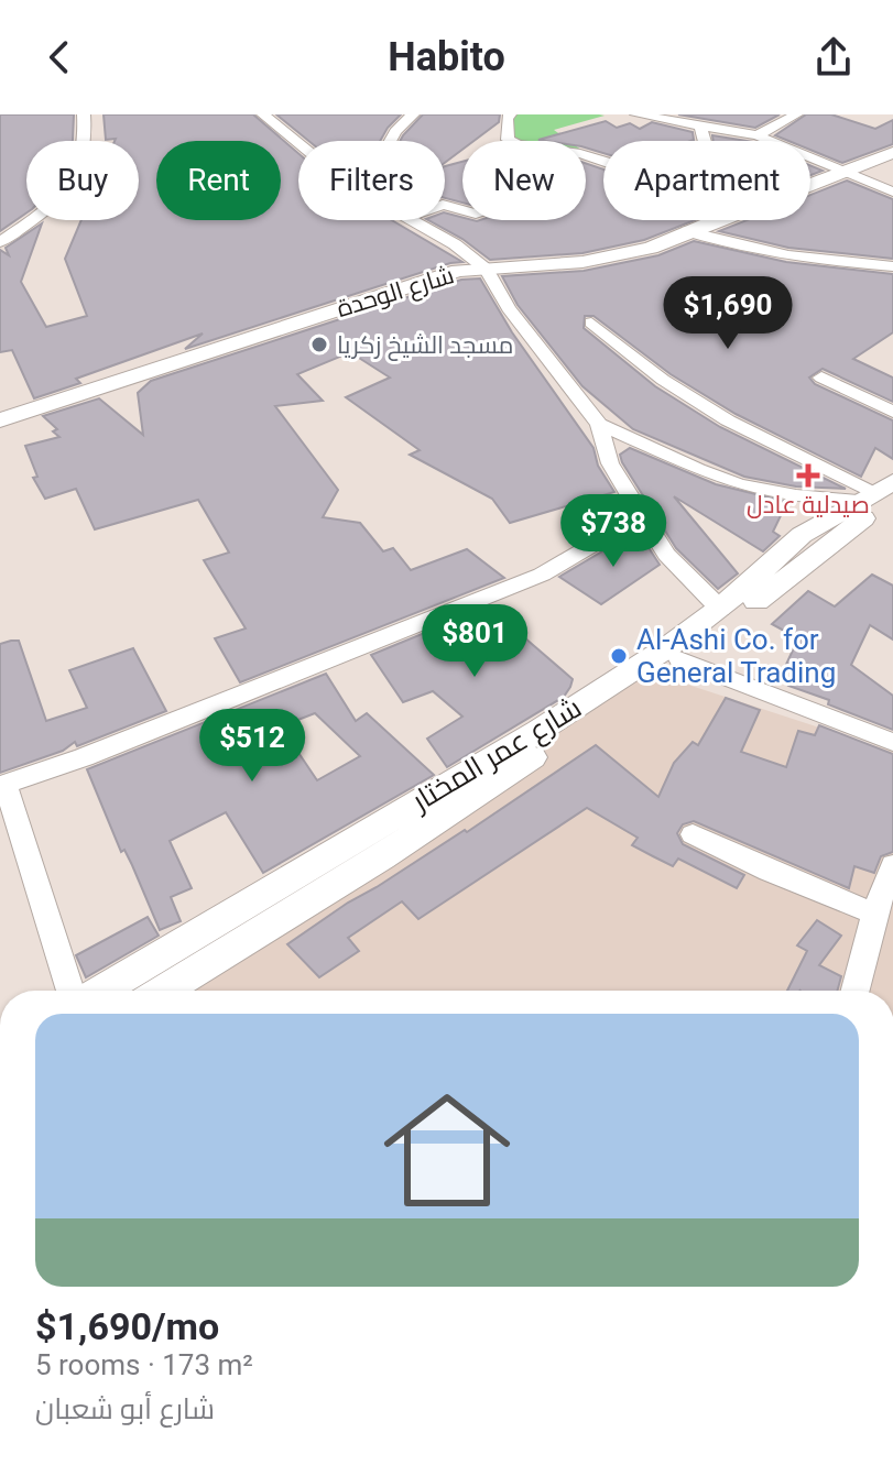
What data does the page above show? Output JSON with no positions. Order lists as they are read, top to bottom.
{
  "streets": {
    "main road": ["شارع الوحدة", "شارع عمر المختار"]
  },
  "places": {
    "other": ["مسجد الشيخ زكريا", "Al-Ashi Co. for General Trading"],
    "health": ["صيدلية عادل"]
  },
  "page": {
    "header": "Habito",
    "chip": [
      "Buy",
      "Rent",
      "Filters",
      "New",
      "Apartment"
    ],
    "price": [
      "$1,690",
      "$738",
      "$801",
      "$512"
    ],
    "list": [
      {
        "name": "$1,690/mo",
        "note": "5 rooms · 173 m² · شارع أبو شعبان"
      }
    ]
  }
}
